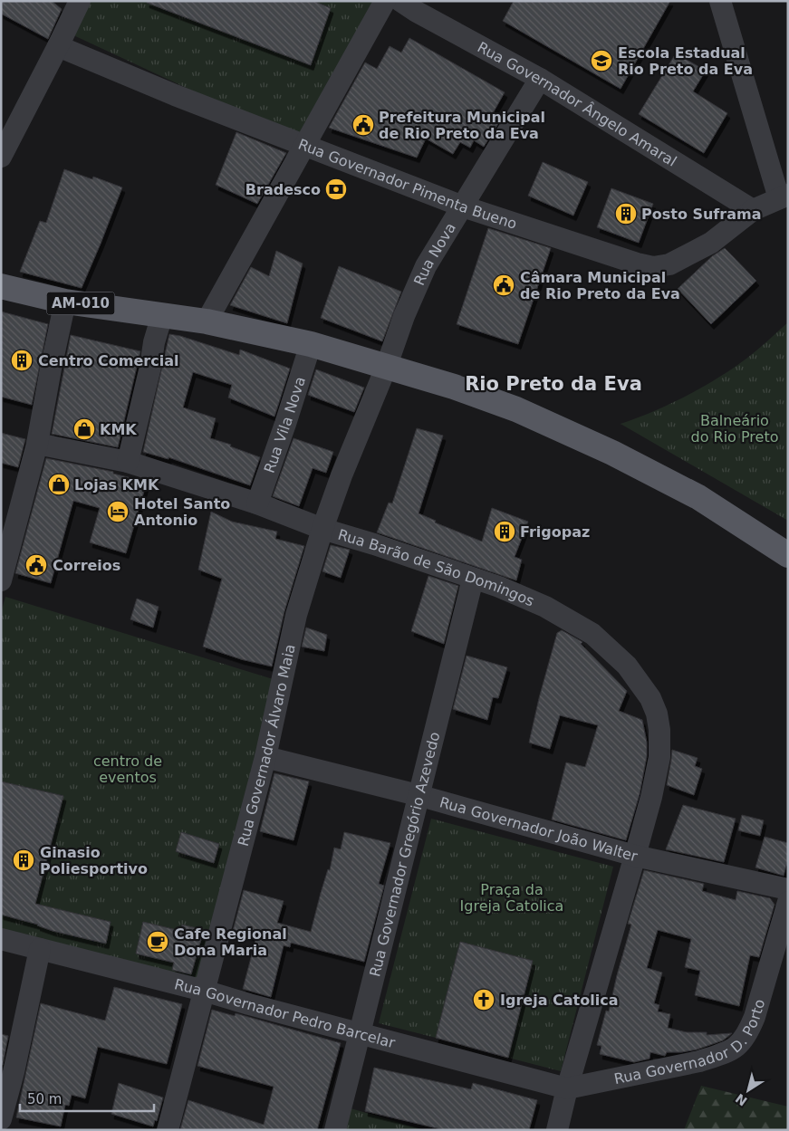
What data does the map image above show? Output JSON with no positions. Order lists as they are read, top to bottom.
{
  "streets": {
    "main road": ["AM-010"],
    "street": [
      "Rua Governador Ângelo Amaral",
      "Rua Governador Pimenta Bueno",
      "Rua Nova",
      "Rua Vila Nova",
      "Rua Barão de São Domingos",
      "Rua Governador Álvaro Maia",
      "Rua Governador João Walter",
      "Rua Governador Gregório Azevedo",
      "Rua Governador Pedro Barcelar",
      "Rua Governador D. Porto"
    ]
  },
  "crossings": [
    ["Rua Governador Ângelo Amaral", "Rua Governador Pimenta Bueno"],
    ["Rua Governador Ângelo Amaral", "Rua Nova"],
    ["Rua Governador Pimenta Bueno", "Rua Nova"],
    ["Rua Nova", "AM-010"],
    ["Rua Nova", "Rua Governador Álvaro Maia"],
    ["AM-010", "Rua Vila Nova"],
    ["AM-010", "Rua Governador Álvaro Maia"],
    ["Rua Vila Nova", "Rua Barão de São Domingos"],
    ["Rua Barão de São Domingos", "Rua Governador Álvaro Maia"],
    ["Rua Barão de São Domingos", "Rua Governador João Walter"],
    ["Rua Barão de São Domingos", "Rua Governador Gregório Azevedo"],
    ["Rua Barão de São Domingos", "Rua Governador Pedro Barcelar"],
    ["Rua Barão de São Domingos", "Rua Governador D. Porto"],
    ["Rua Governador Álvaro Maia", "Rua Governador João Walter"],
    ["Rua Governador Álvaro Maia", "Rua Governador Pedro Barcelar"],
    ["Rua Governador João Walter", "Rua Governador Gregório Azevedo"],
    ["Rua Governador Gregório Azevedo", "Rua Governador Pedro Barcelar"],
    ["Rua Governador Pedro Barcelar", "Rua Governador D. Porto"]
  ],
  "districts": ["Rio Preto da Eva"],
  "parks": ["Balneário do Rio Preto", "centro de eventos", "Praça da Igreja Catolica"],
  "places": {
    "school or university": ["Escola Estadual Rio Preto da Eva"],
    "public building": ["Prefeitura Municipal de Rio Preto da Eva", "Câmara Municipal de Rio Preto da Eva", "Correios"],
    "bank": ["Bradesco"],
    "building": [
      "Posto Suframa",
      "Centro Comercial",
      "Frigopaz",
      "Ginasio Poliesportivo"
    ],
    "shop": ["KMK", "Lojas KMK"],
    "hotel": ["Hotel Santo Antonio"],
    "cafe": ["Cafe Regional Dona Maria"],
    "church": ["Igreja Catolica"]
  },
  "scale_bar": "50 m",
  "north": "bottom left"
}
